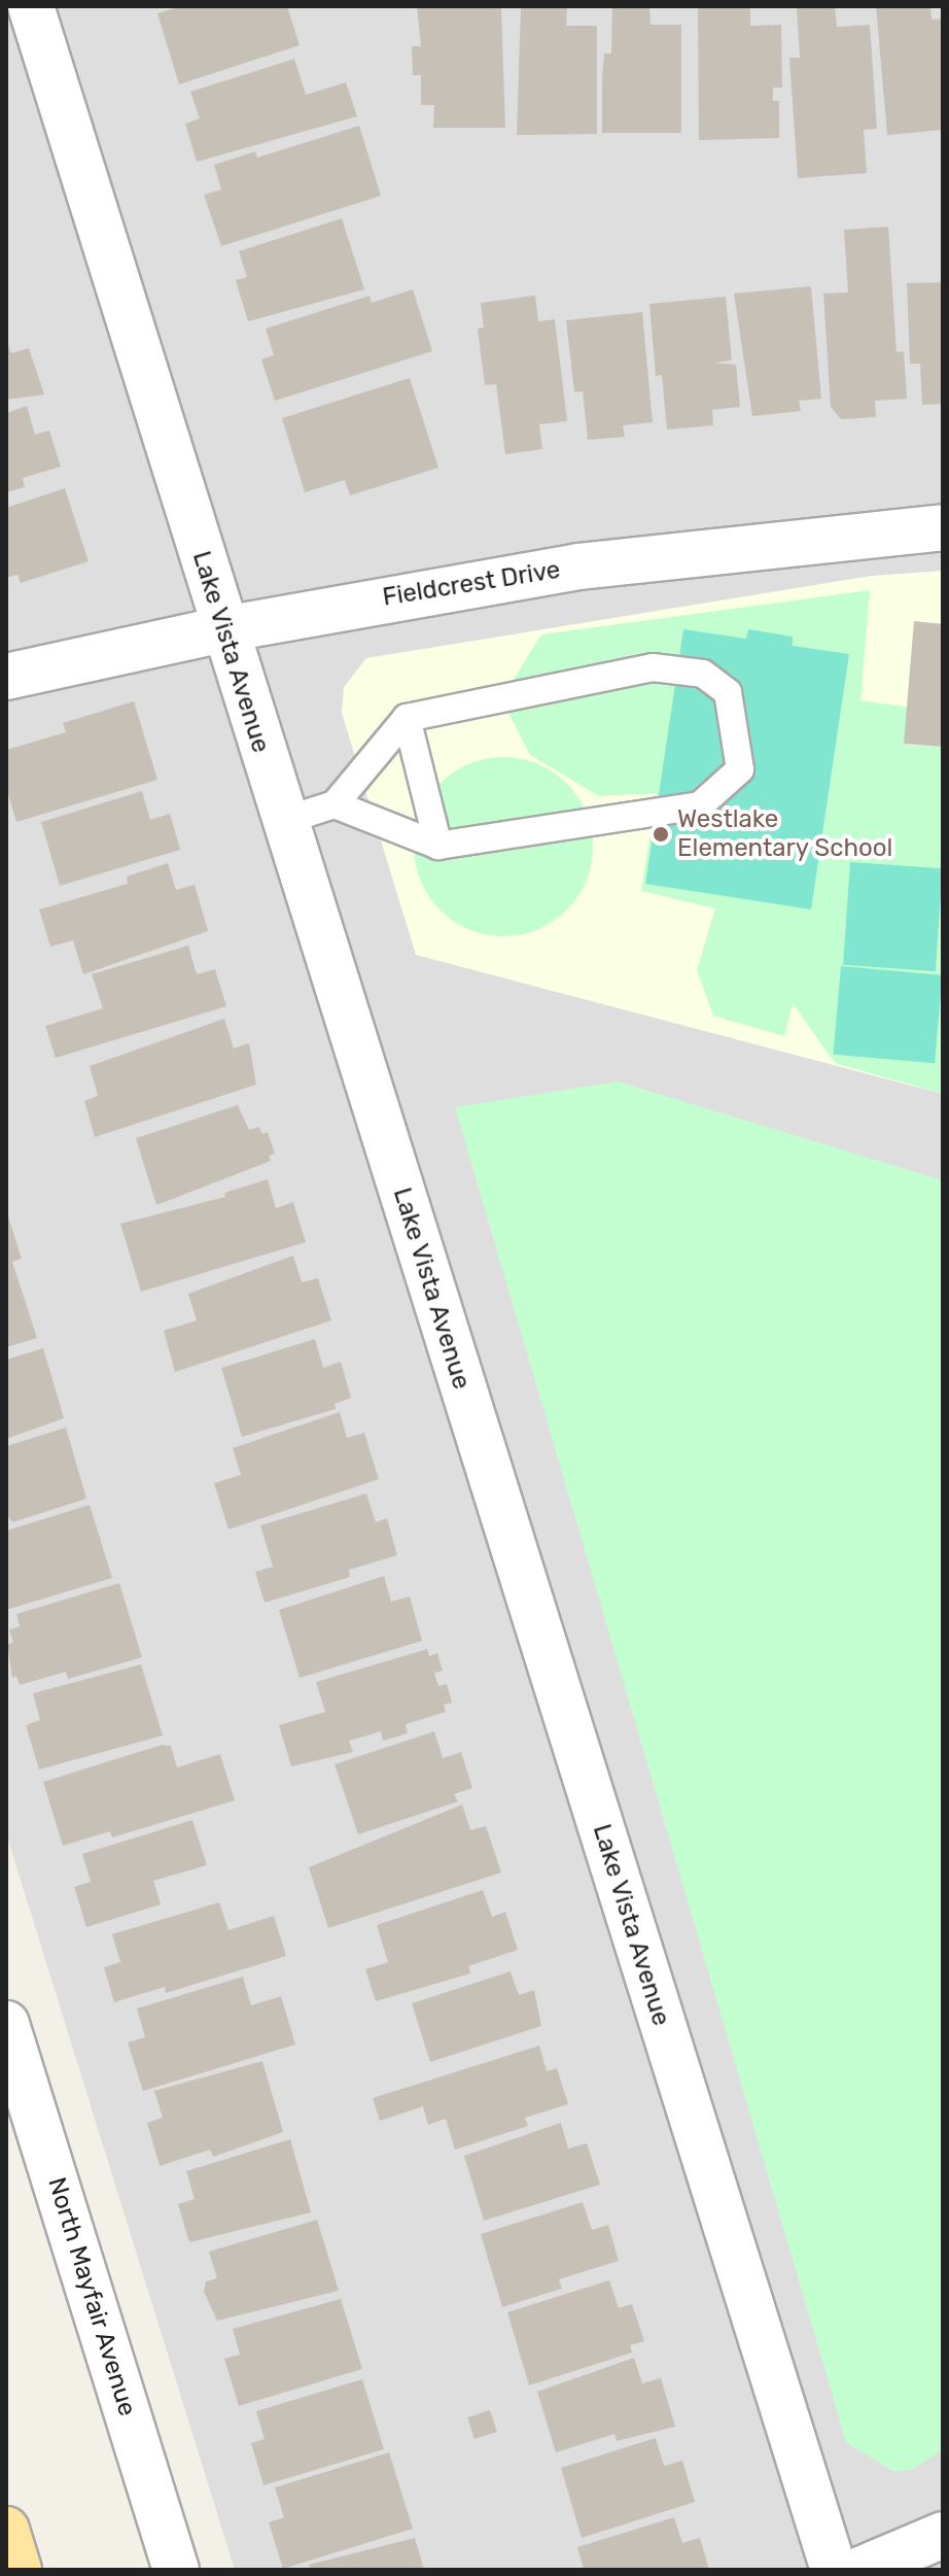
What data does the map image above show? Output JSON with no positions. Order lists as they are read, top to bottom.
{
  "streets": {
    "street": ["Fieldcrest Drive", "Lake Vista Avenue", "North Mayfair Avenue"]
  },
  "crossings": [
    ["Fieldcrest Drive", "Lake Vista Avenue"]
  ],
  "places": ["Westlake Elementary School"]
}
